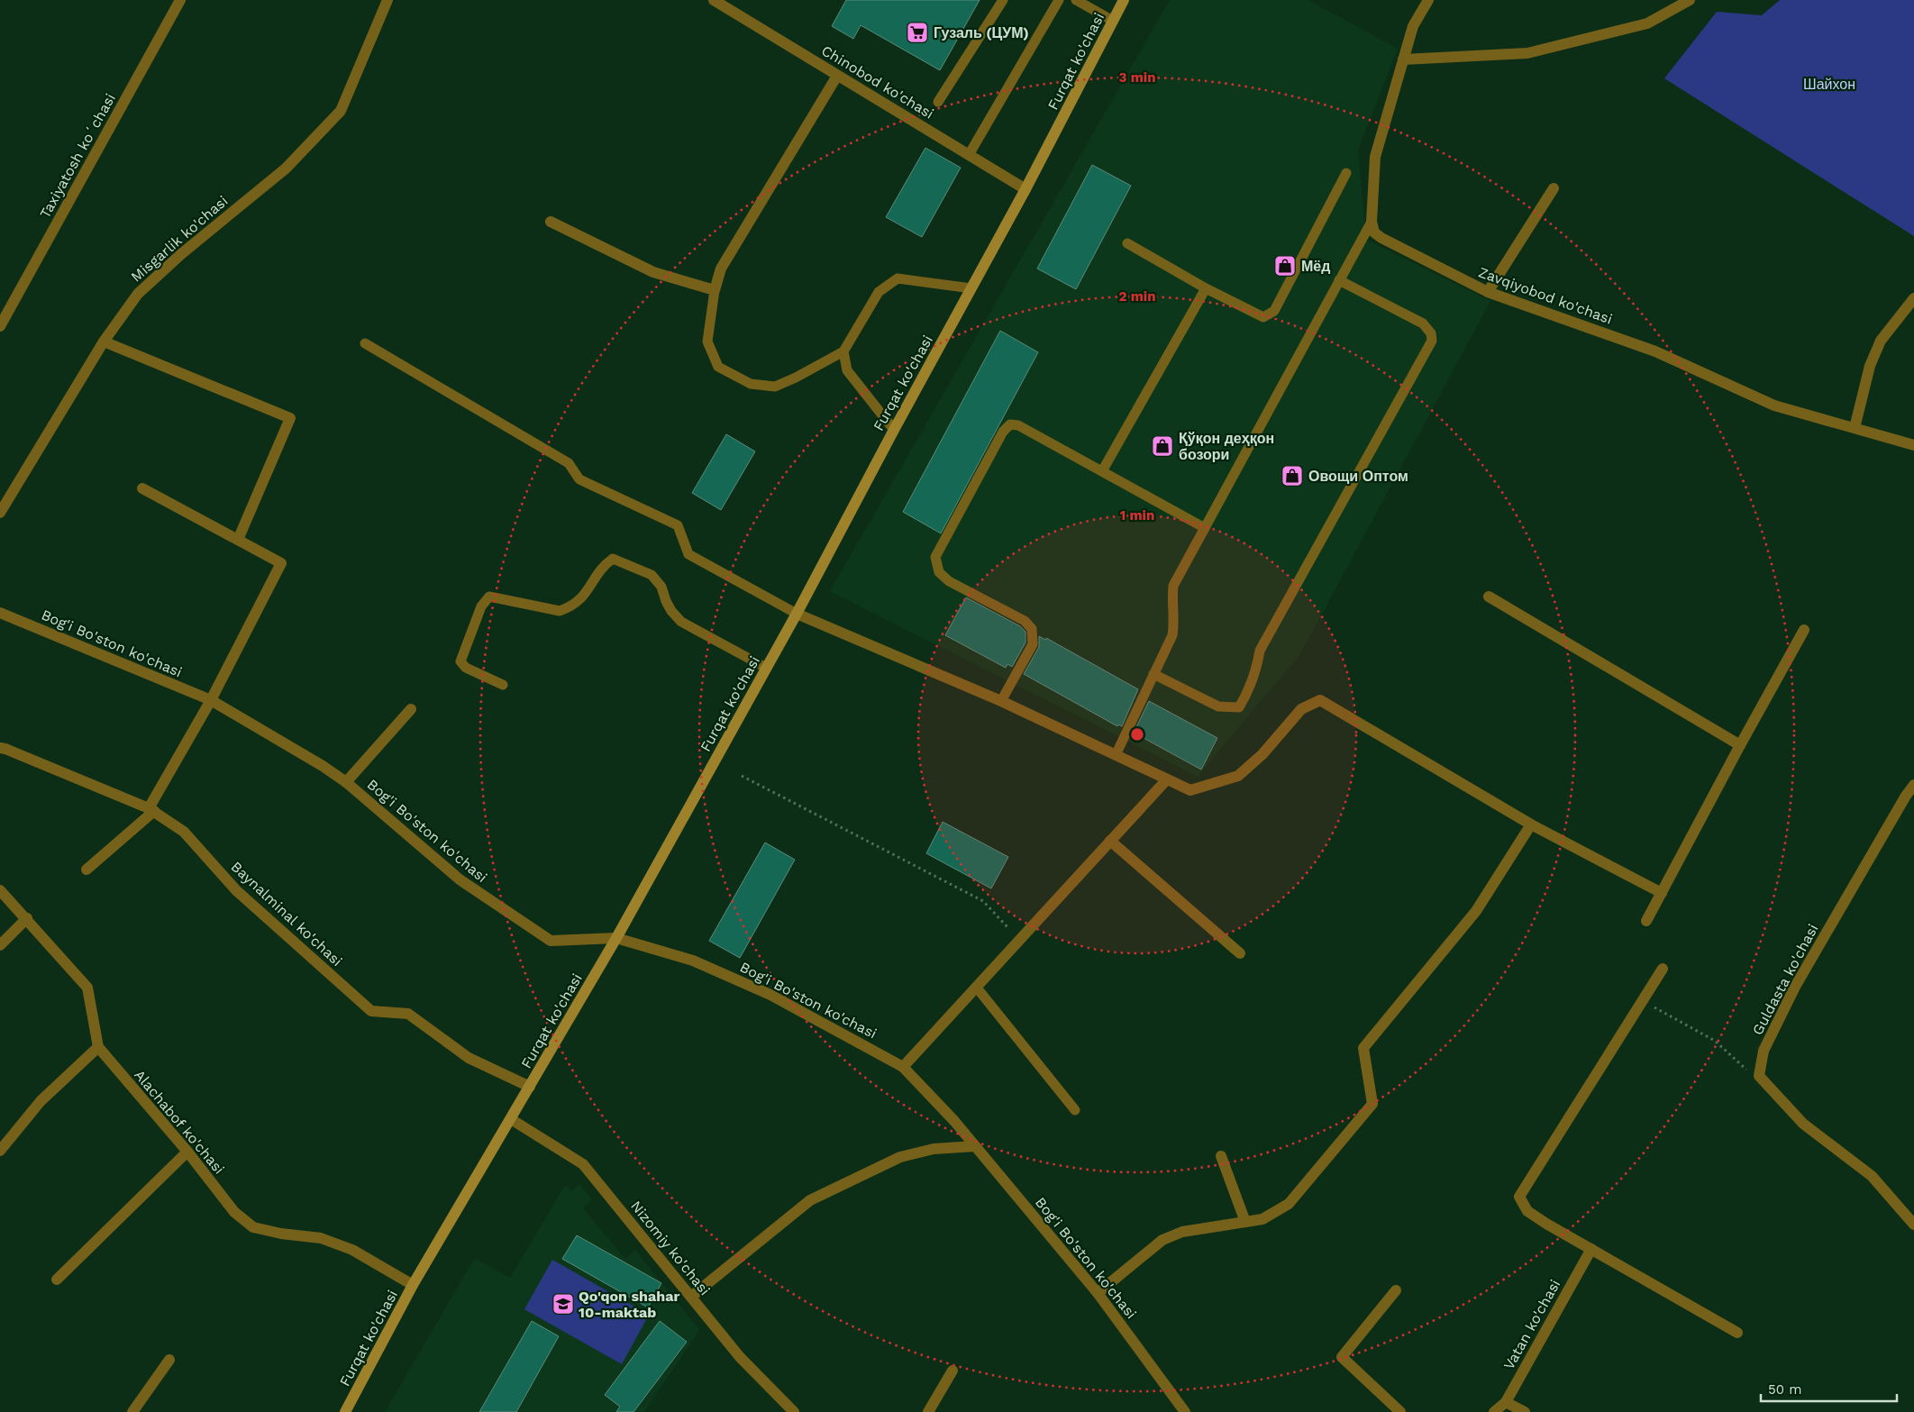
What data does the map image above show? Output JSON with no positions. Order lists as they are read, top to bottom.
{
  "streets": {
    "main road": ["Furqat ko'chasi"],
    "street": [
      "Chinobod ko'chasi",
      "Taxiyatosh koʻchasi",
      "Misgarlik ko'chasi",
      "Zavqiyobod ko'chasi",
      "Bog'i Bo'ston ko'chasi",
      "Baynalminal ko'chasi",
      "Guldasta ko'chasi",
      "Alachabof ko'chasi",
      "Nizomiy ko'chasi",
      "Vatan ko'chasi"
    ]
  },
  "crossings": [
    ["Furqat ko'chasi", "Chinobod ko'chasi"],
    ["Furqat ko'chasi", "Bog'i Bo'ston ko'chasi"],
    ["Furqat ko'chasi", "Baynalminal ko'chasi"],
    ["Furqat ko'chasi", "Alachabof ko'chasi"],
    ["Furqat ko'chasi", "Nizomiy ko'chasi"]
  ],
  "parks": ["Шайхон"],
  "places": {
    "supermarket": ["Гузаль (ЦУМ)"],
    "shop": ["Мёд", "Қўқон деҳқон бозори", "Овощи Оптом"],
    "school or university": ["Qo'qon shahar 10-maktab"]
  },
  "scale_bar": "50 m",
  "rings": ["3 min", "2 min", "1 min"]
}
